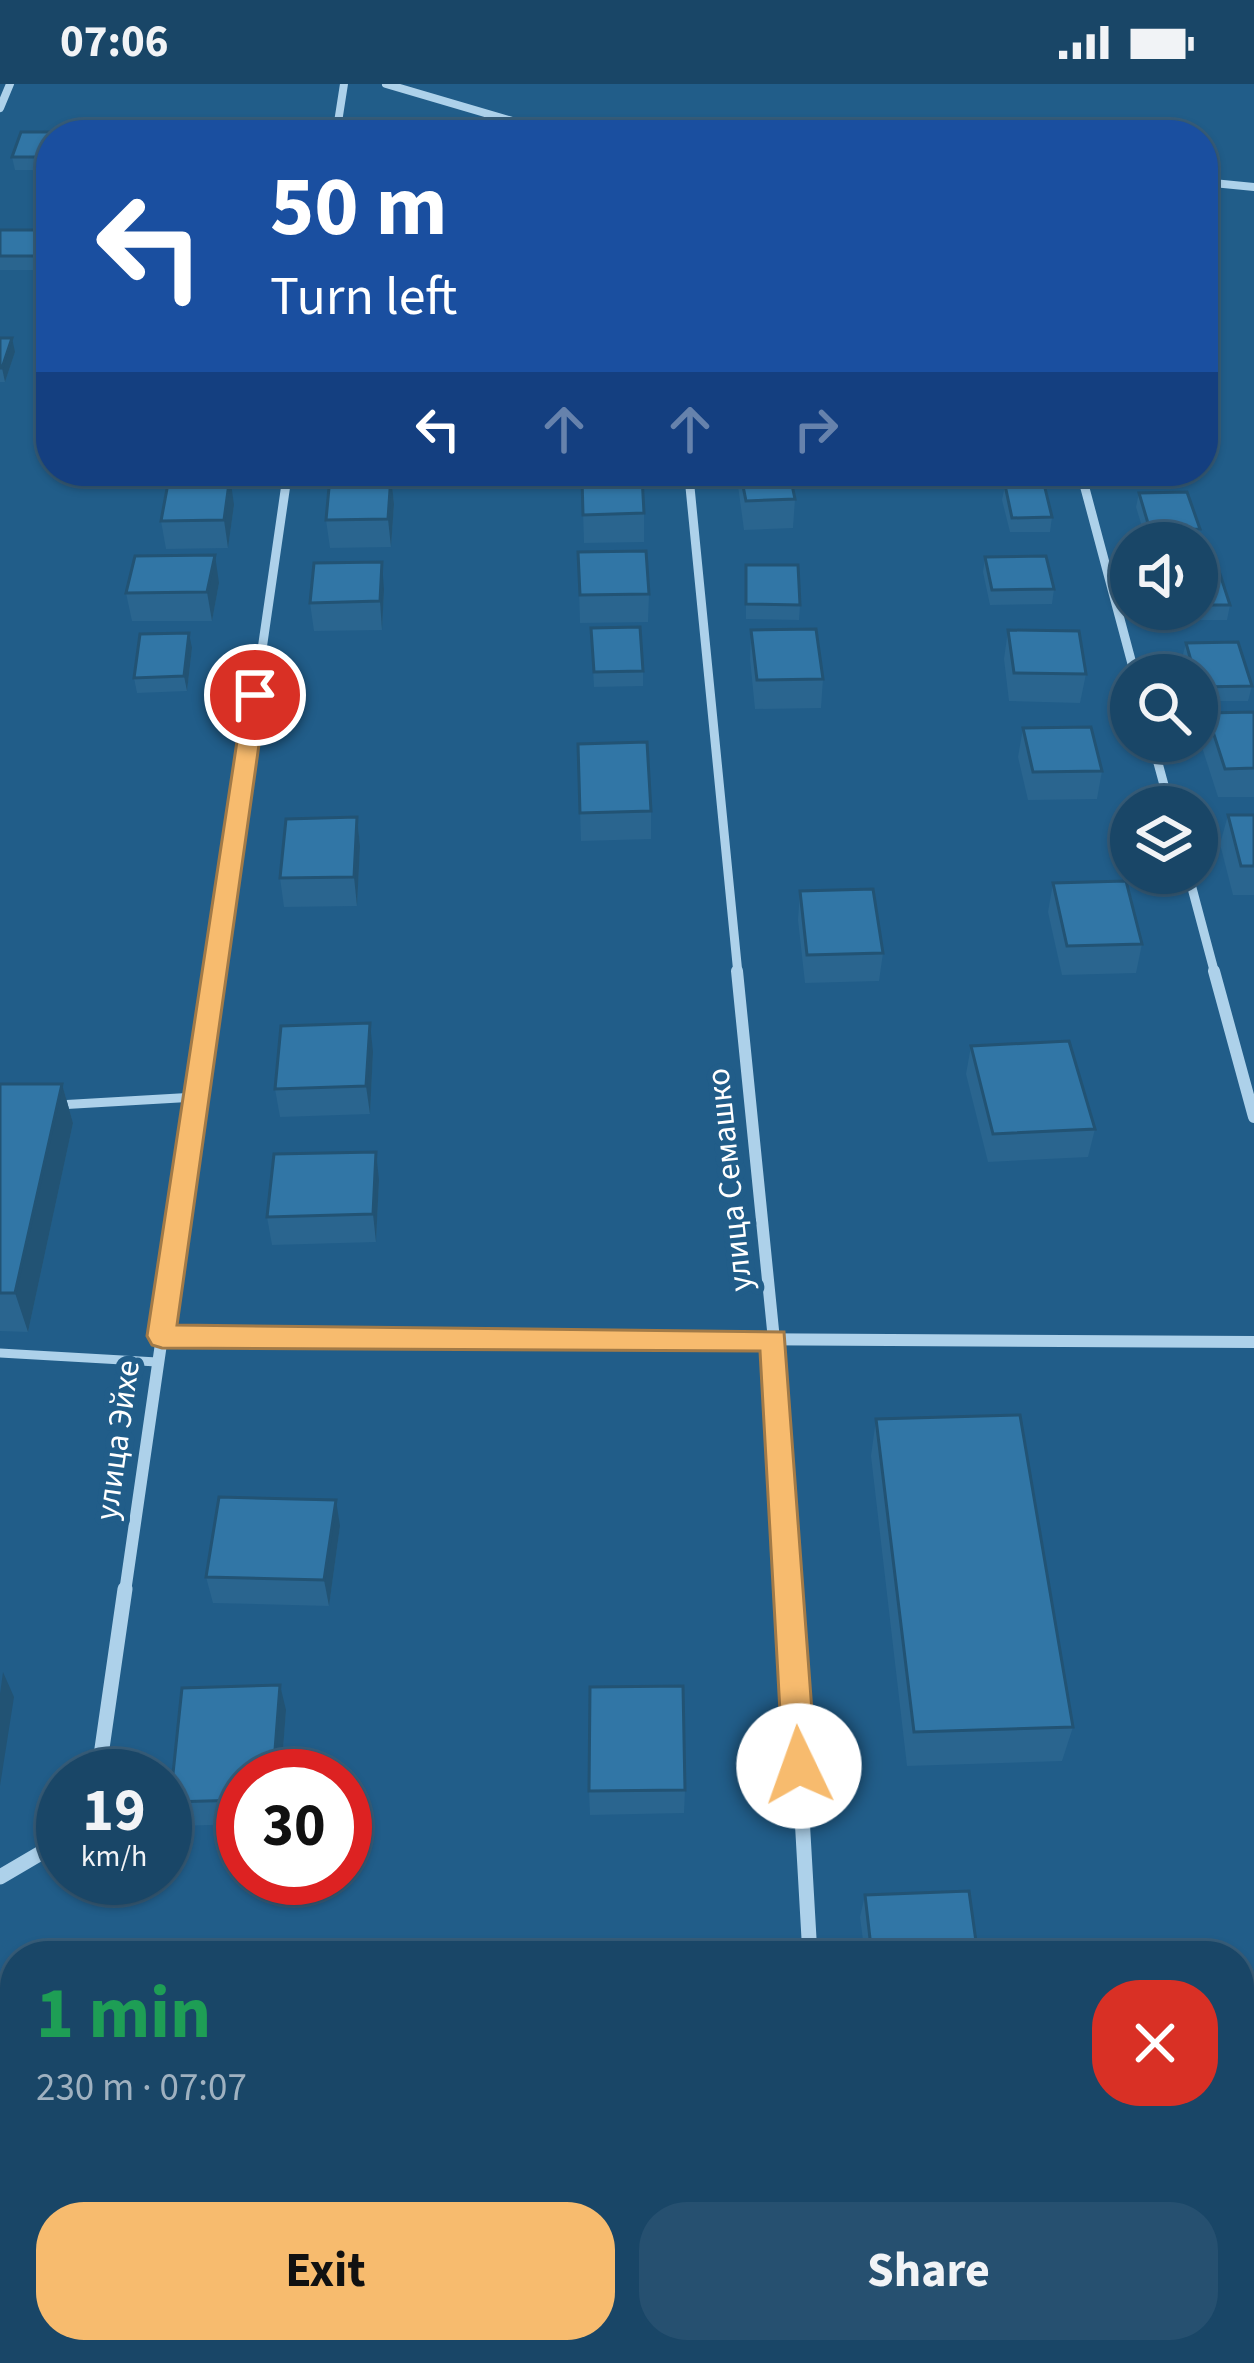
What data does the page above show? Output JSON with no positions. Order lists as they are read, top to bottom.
{
  "streets": {
    "street": ["улица Семашко", "улица Эйхе"]
  },
  "page": {
    "status": "07:06",
    "turn": ["50 m", "Turn left"],
    "speed": "19 km/h",
    "limit": "30",
    "heading": ["1 min", "230 m · 07:07"],
    "buttons": ["Exit", "Share"]
  }
}
